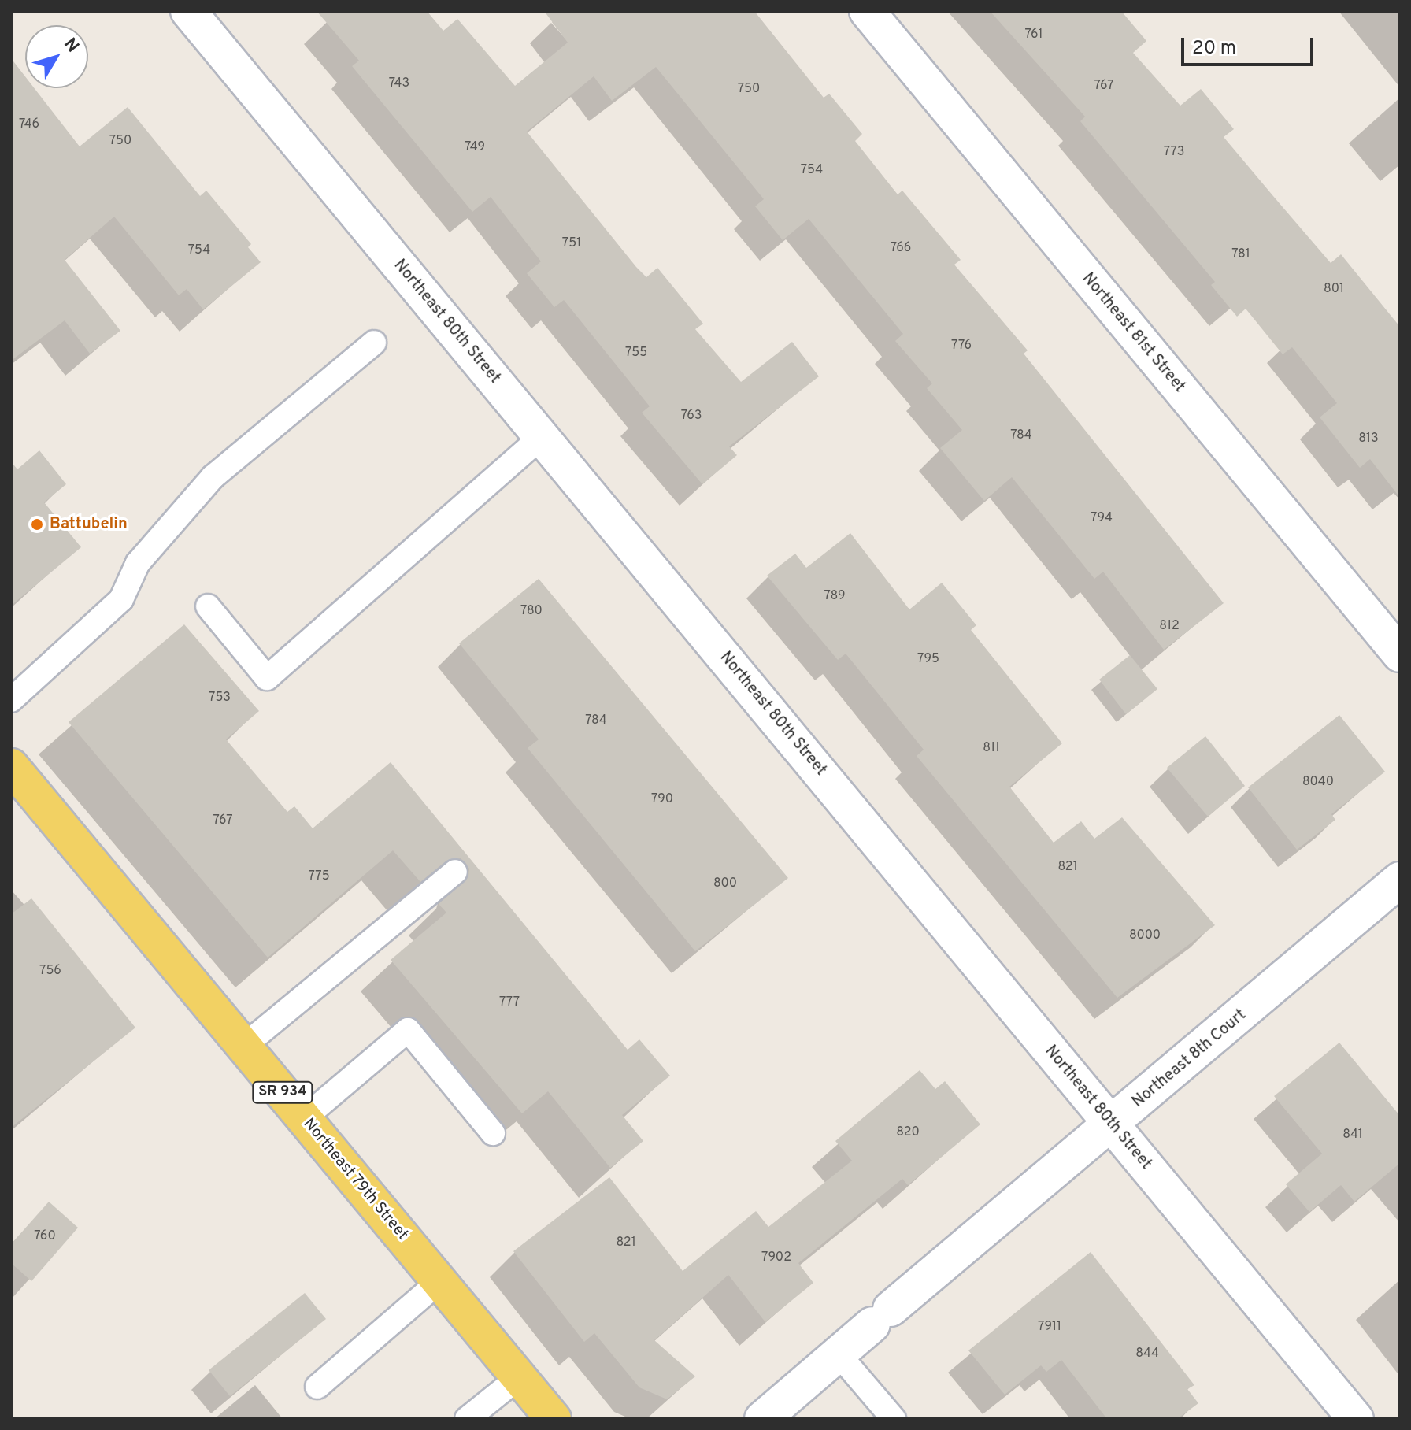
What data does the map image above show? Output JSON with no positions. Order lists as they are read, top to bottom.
{
  "streets": {
    "main road": ["SR 934", "Northeast 79th Street"],
    "street": ["Northeast 80th Street", "Northeast 81st Street", "Northeast 8th Court"]
  },
  "crossings": [
    ["Northeast 80th Street", "Northeast 8th Court"]
  ],
  "places": ["Battubelin"],
  "house_numbers": [
    "761",
    "743",
    "767",
    "750",
    "746",
    "750",
    "749",
    "773",
    "754",
    "751",
    "766",
    "754",
    "781",
    "801",
    "776",
    "755",
    "763",
    "784",
    "813",
    "794",
    "789",
    "780",
    "812",
    "795",
    "753",
    "784",
    "811",
    "8040",
    "790",
    "767",
    "821",
    "775",
    "800",
    "8000",
    "756",
    "777",
    "820",
    "841",
    "760",
    "821",
    "7902",
    "7911",
    "844"
  ],
  "scale_bar": "20 m",
  "north": "top right"
}
